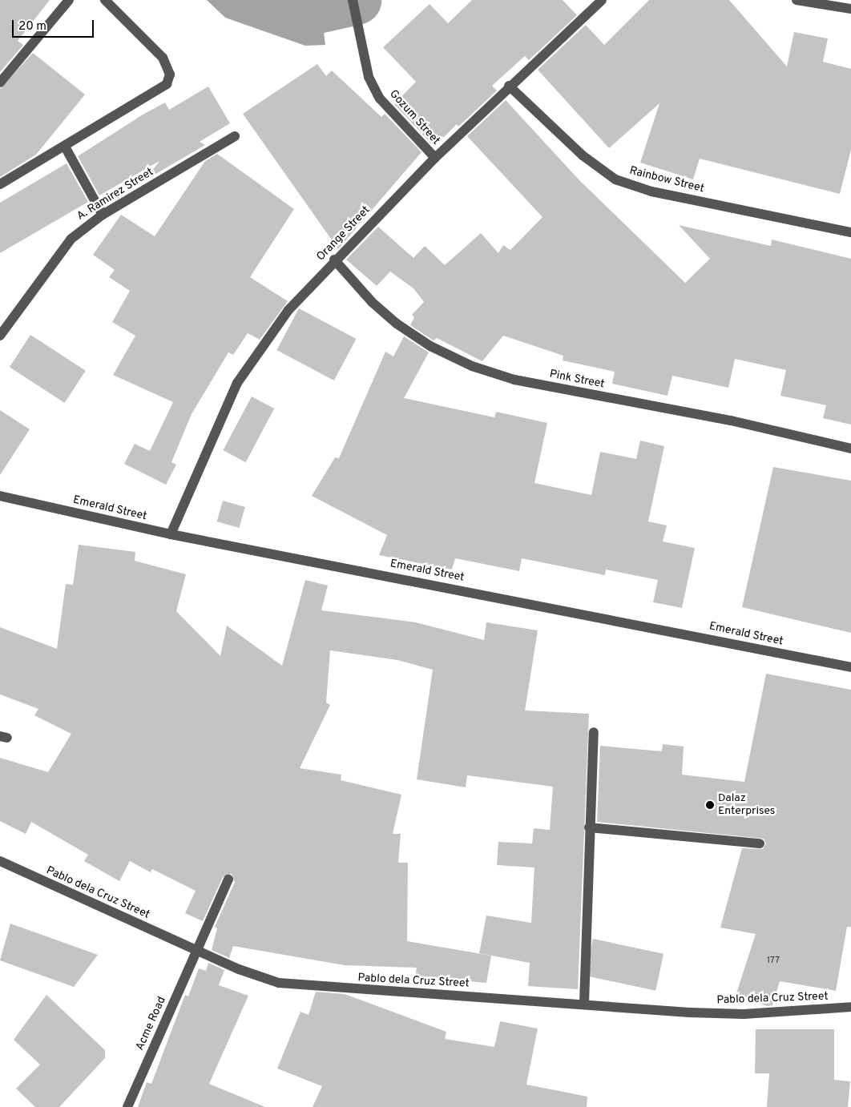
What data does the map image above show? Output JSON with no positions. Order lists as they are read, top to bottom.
{
  "streets": {
    "street": [
      "Gozum Street",
      "Rainbow Street",
      "A. Ramirez Street",
      "Orange Street",
      "Pink Street",
      "Emerald Street",
      "Pablo dela Cruz Street",
      "Acme Road"
    ]
  },
  "crossings": [
    ["Gozum Street", "Orange Street"],
    ["Rainbow Street", "Orange Street"],
    ["Orange Street", "Pink Street"],
    ["Orange Street", "Emerald Street"],
    ["Pablo dela Cruz Street", "Acme Road"]
  ],
  "places": ["Dalaz Enterprises"],
  "house_numbers": ["177"],
  "scale_bar": "20 m"
}
